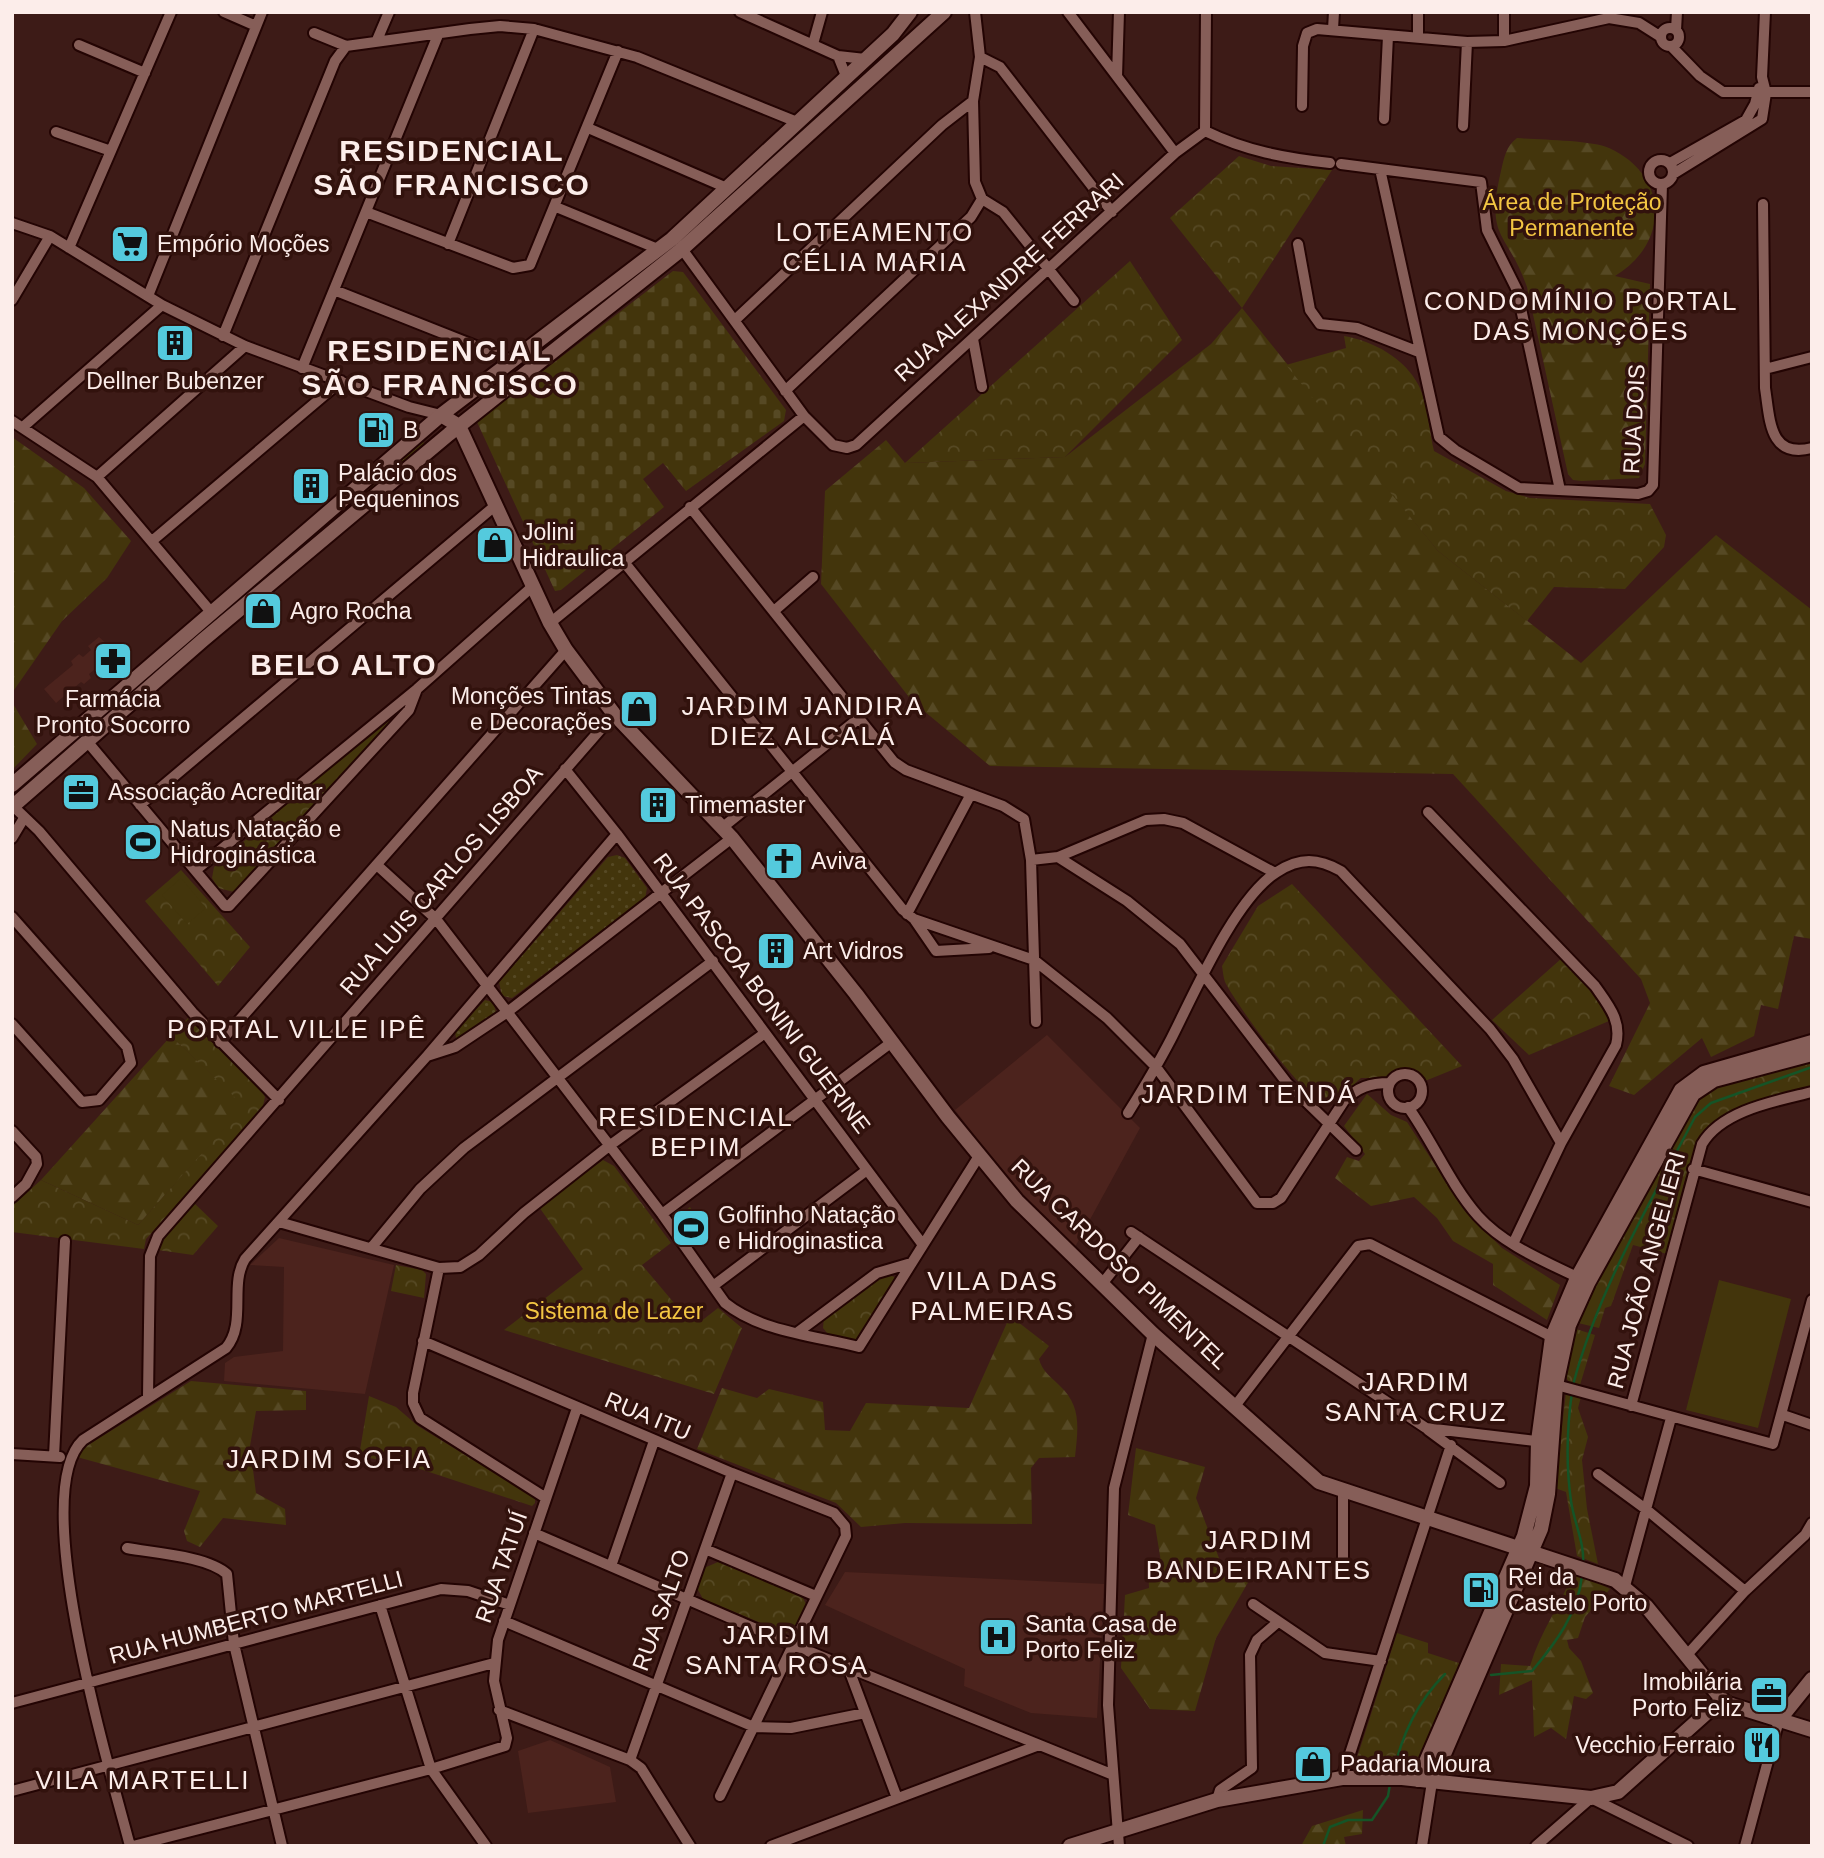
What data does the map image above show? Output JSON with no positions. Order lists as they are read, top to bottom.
{
  "streets": {
    "main road": ["RUA CARDOSO PIMENTEL"],
    "street": [
      "RUA ALEXANDRE FERRARI",
      "RUA DOIS",
      "RUA LUIS CARLOS LISBOA",
      "RUA PASCOA BONINI GUERINE",
      "RUA JOÃO ANGELIERI",
      "RUA ITU",
      "RUA TATUÍ",
      "RUA SALTO",
      "RUA HUMBERTO MARTELLI"
    ]
  },
  "crossings": [
    ["RUA LUIS CARLOS LISBOA", "RUA PASCOA BONINI GUERINE"],
    ["RUA LUIS CARLOS LISBOA", "RUA CARDOSO PIMENTEL"],
    ["RUA ITU", "RUA TATUÍ"],
    ["RUA ITU", "RUA SALTO"],
    ["RUA TATUÍ", "RUA HUMBERTO MARTELLI"]
  ],
  "districts": [
    "RESIDENCIAL SÃO FRANCISCO",
    "LOTEAMENTO CÉLIA MARIA",
    "CONDOMÍNIO PORTAL DAS MONÇÕES",
    "RESIDENCIAL SÃO FRANCISCO",
    "BELO ALTO",
    "JARDIM JANDIRA DIEZ ALCALÁ",
    "PORTAL VILLE IPÊ",
    "JARDIM TENDÁ",
    "RESIDENCIAL BEPIM",
    "VILA DAS PALMEIRAS",
    "JARDIM SANTA CRUZ",
    "JARDIM SOFIA",
    "JARDIM BANDEIRANTES",
    "JARDIM SANTA ROSA",
    "VILA MARTELLI"
  ],
  "parks": ["Área de Proteção Permanente", "Sistema de Lazer"],
  "places": {
    "supermarket": ["Empório Moções"],
    "building": [
      "Dellner Bubenzer",
      "Palácio dos Pequeninos",
      "Timemaster",
      "Art Vidros"
    ],
    "fuel station": ["B", "Rei da Castelo Porto"],
    "shop": [
      "Jolini Hidraulica",
      "Agro Rocha",
      "Monções Tintas e Decorações",
      "Padaria Moura"
    ],
    "pharmacy": ["Farmácia Pronto Socorro"],
    "office": ["Associação Acreditar", "Imobilária Porto Feliz"],
    "sports": ["Natus Natação e Hidroginástica", "Golfinho Natação e Hidroginastica"],
    "church": ["Aviva"],
    "hospital": ["Santa Casa de Porto Feliz"],
    "restaurant": ["Vecchio Ferraio"]
  }
}
